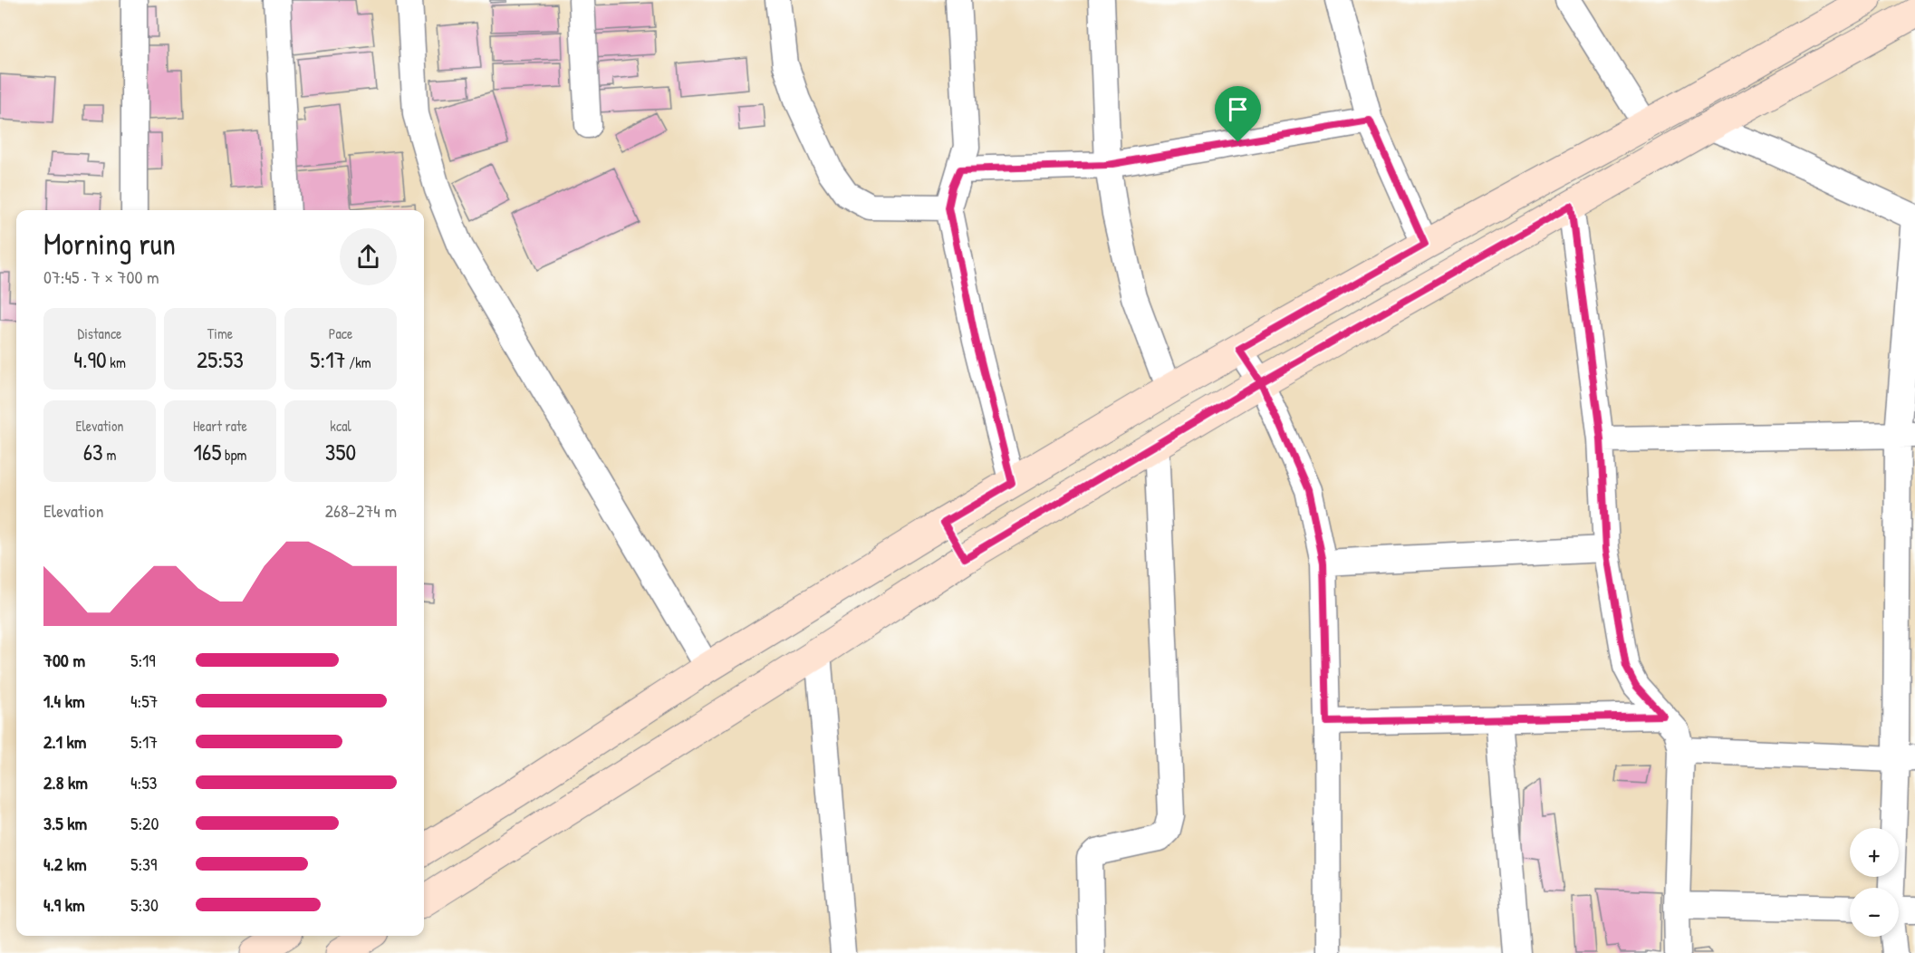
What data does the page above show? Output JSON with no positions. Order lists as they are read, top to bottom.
{
  "page": {
    "heading": ["Morning run", "07:45 · 7 × 700 m"],
    "stats": [
      ["Distance", "4.90 km"],
      ["Time", "25:53"],
      ["Pace", "5:17 /km"],
      ["Elevation", "63 m"],
      ["Heart rate", "165 bpm"],
      ["kcal", "350"]
    ],
    "chart": ["Elevation", "268–274 m"],
    "list": [
      {
        "name": "700 m",
        "note": "5:19"
      },
      {
        "name": "1.4 km",
        "note": "4:57"
      },
      {
        "name": "2.1 km",
        "note": "5:17"
      },
      {
        "name": "2.8 km",
        "note": "4:53"
      },
      {
        "name": "3.5 km",
        "note": "5:20"
      },
      {
        "name": "4.2 km",
        "note": "5:39"
      },
      {
        "name": "4.9 km",
        "note": "5:30"
      }
    ],
    "map_buttons": ["+", "−"]
  }
}
